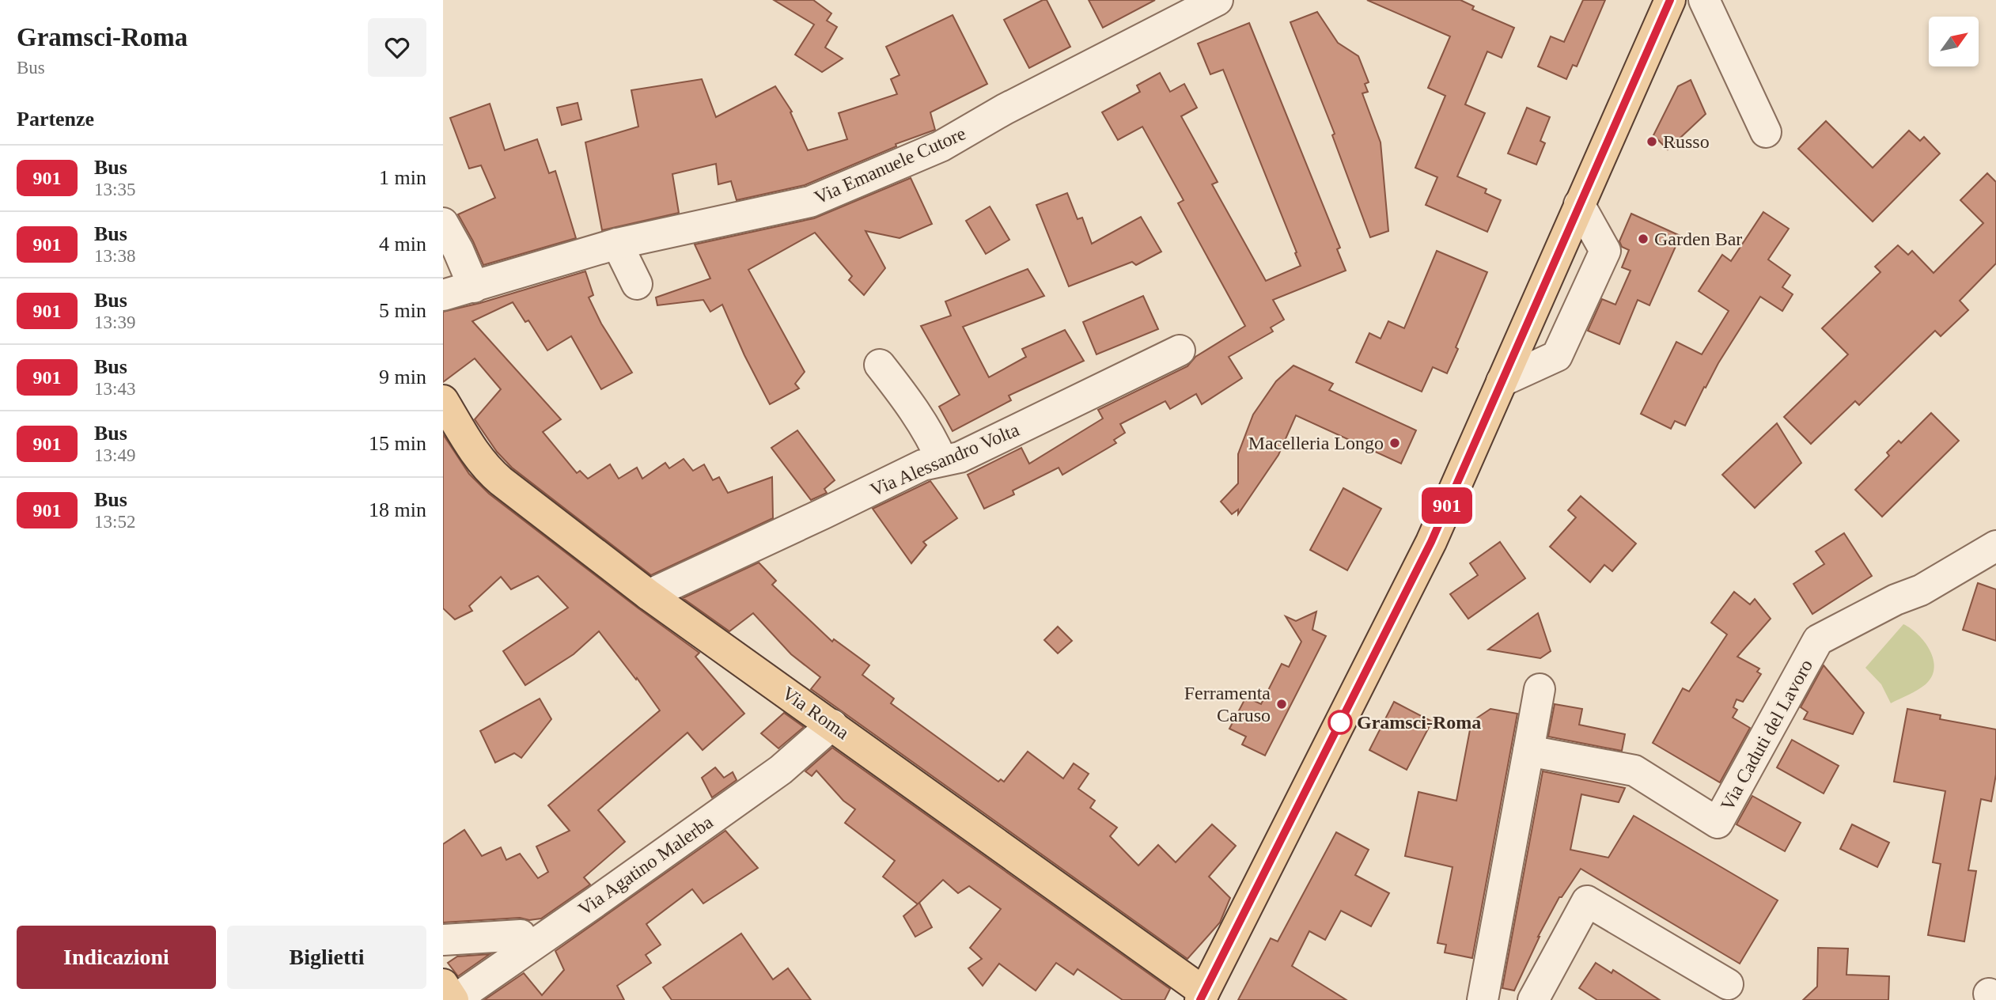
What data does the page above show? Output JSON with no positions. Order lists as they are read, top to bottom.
{
  "streets": {
    "main road": ["Via Roma"],
    "street": [
      "Via Emanuele Cutore",
      "Via Alessandro Volta",
      "Via Caduti del Lavoro",
      "Via Agatino Malerba"
    ]
  },
  "crossings": [
    ["Via Alessandro Volta", "Via Roma"],
    ["Via Roma", "Via Agatino Malerba"]
  ],
  "places": [
    "Russo",
    "Garden Bar",
    "Macelleria Longo",
    "Ferramenta Caruso",
    "Gramsci-Roma"
  ],
  "lines": ["bus line 901"],
  "north": "top right",
  "page": {
    "heading": [
      ["Gramsci-Roma", "Bus"],
      "Partenze"
    ],
    "on_map": "901",
    "list": [
      {
        "mark": "901",
        "name": "Bus",
        "note": "13:35",
        "value": "1 min"
      },
      {
        "mark": "901",
        "name": "Bus",
        "note": "13:38",
        "value": "4 min"
      },
      {
        "mark": "901",
        "name": "Bus",
        "note": "13:39",
        "value": "5 min"
      },
      {
        "mark": "901",
        "name": "Bus",
        "note": "13:43",
        "value": "9 min"
      },
      {
        "mark": "901",
        "name": "Bus",
        "note": "13:49",
        "value": "15 min"
      },
      {
        "mark": "901",
        "name": "Bus",
        "note": "13:52",
        "value": "18 min"
      }
    ],
    "buttons": ["Indicazioni", "Biglietti"]
  }
}
